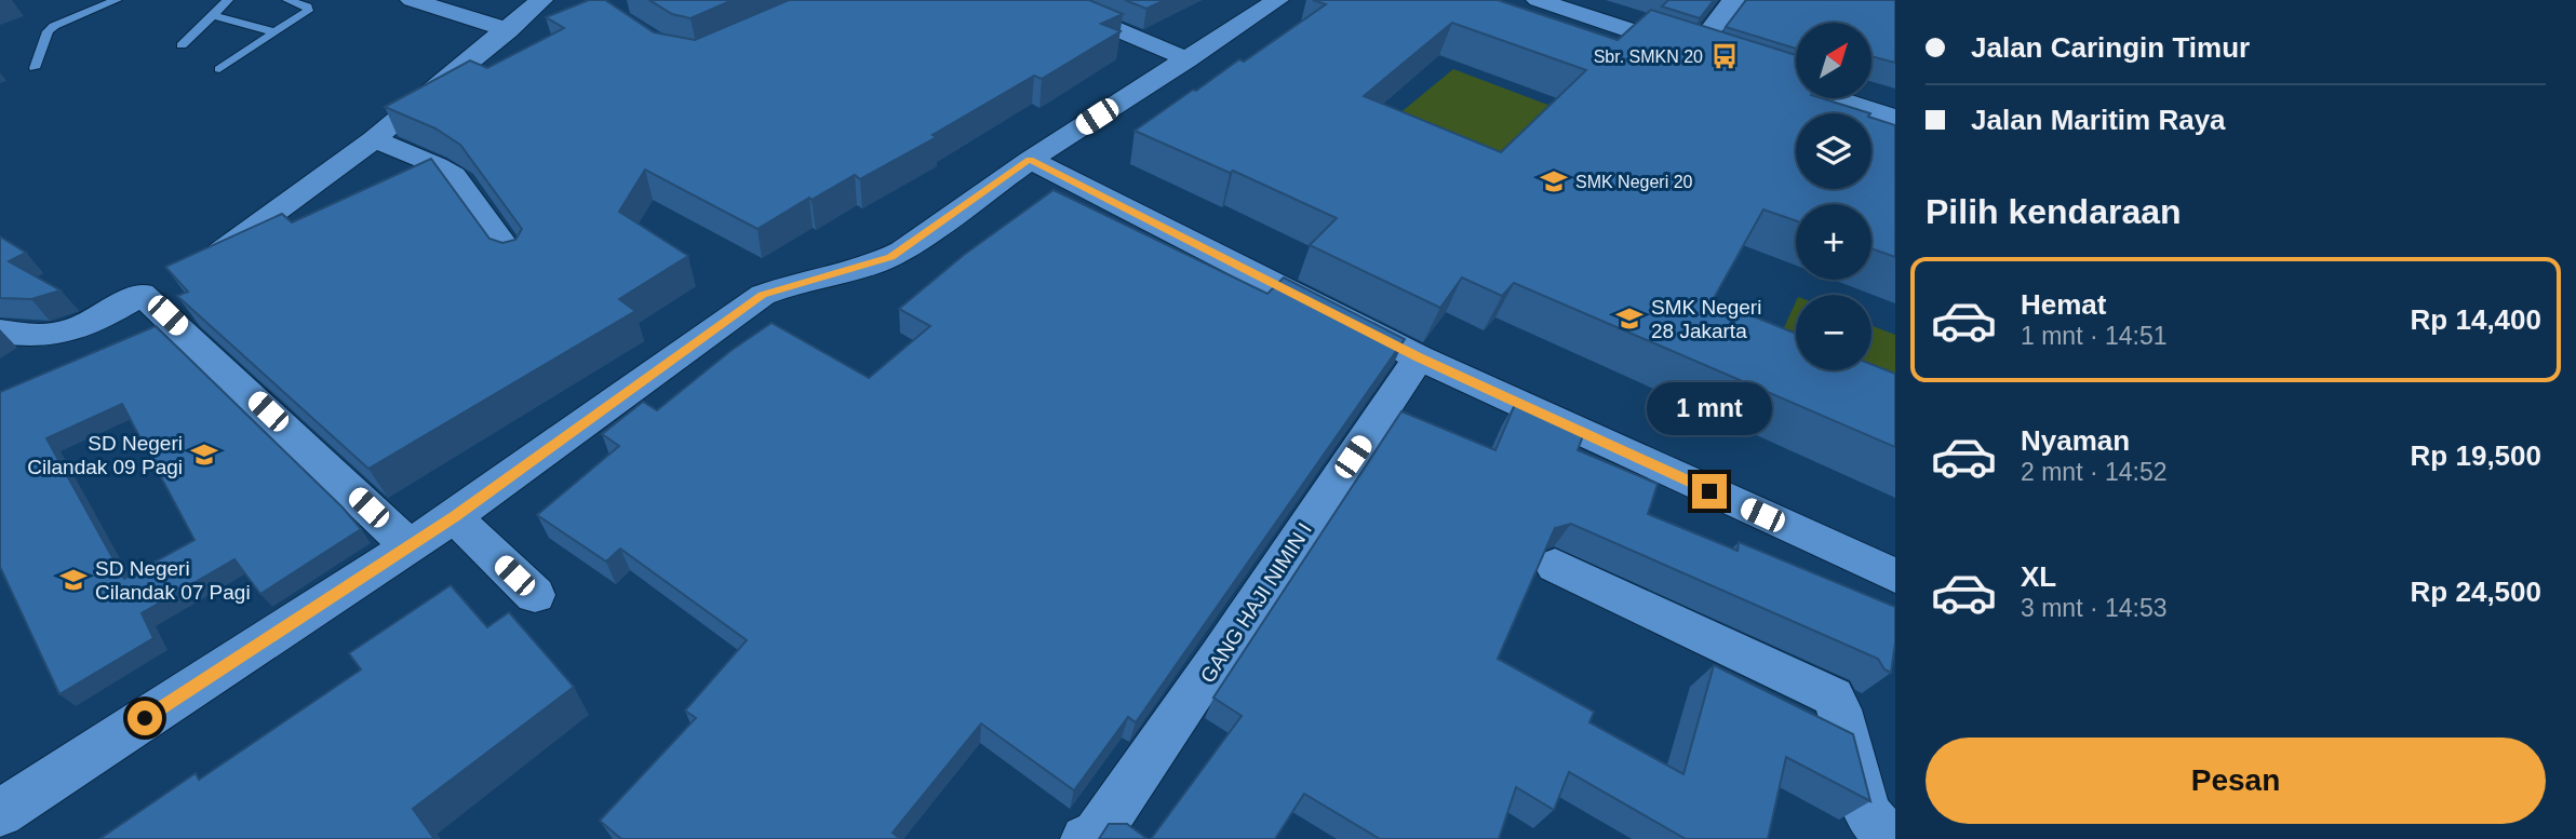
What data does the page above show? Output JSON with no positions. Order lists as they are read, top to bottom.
{
  "streets": {
    "street": ["GANG HAJI NIMIN I"]
  },
  "places": {
    "bus stop": ["Sbr. SMKN 20"],
    "school or university": [
      "SMK Negeri 20",
      "SMK Negeri 28 Jakarta",
      "SD Negeri Cilandak 09 Pagi",
      "SD Negeri Cilandak 07 Pagi"
    ]
  },
  "north": "top right",
  "page": {
    "banner": ["Jalan Caringin Timur", "Jalan Maritim Raya"],
    "map_buttons": ["+", "−"],
    "heading": "Pilih kendaraan",
    "list": [
      {
        "name": "Hemat",
        "note": "1 mnt · 14:51",
        "value": "Rp 14,400"
      },
      {
        "name": "Nyaman",
        "note": "2 mnt · 14:52",
        "value": "Rp 19,500"
      },
      {
        "name": "XL",
        "note": "3 mnt · 14:53",
        "value": "Rp 24,500"
      }
    ],
    "bubble": "1 mnt",
    "buttons": "Pesan"
  }
}
